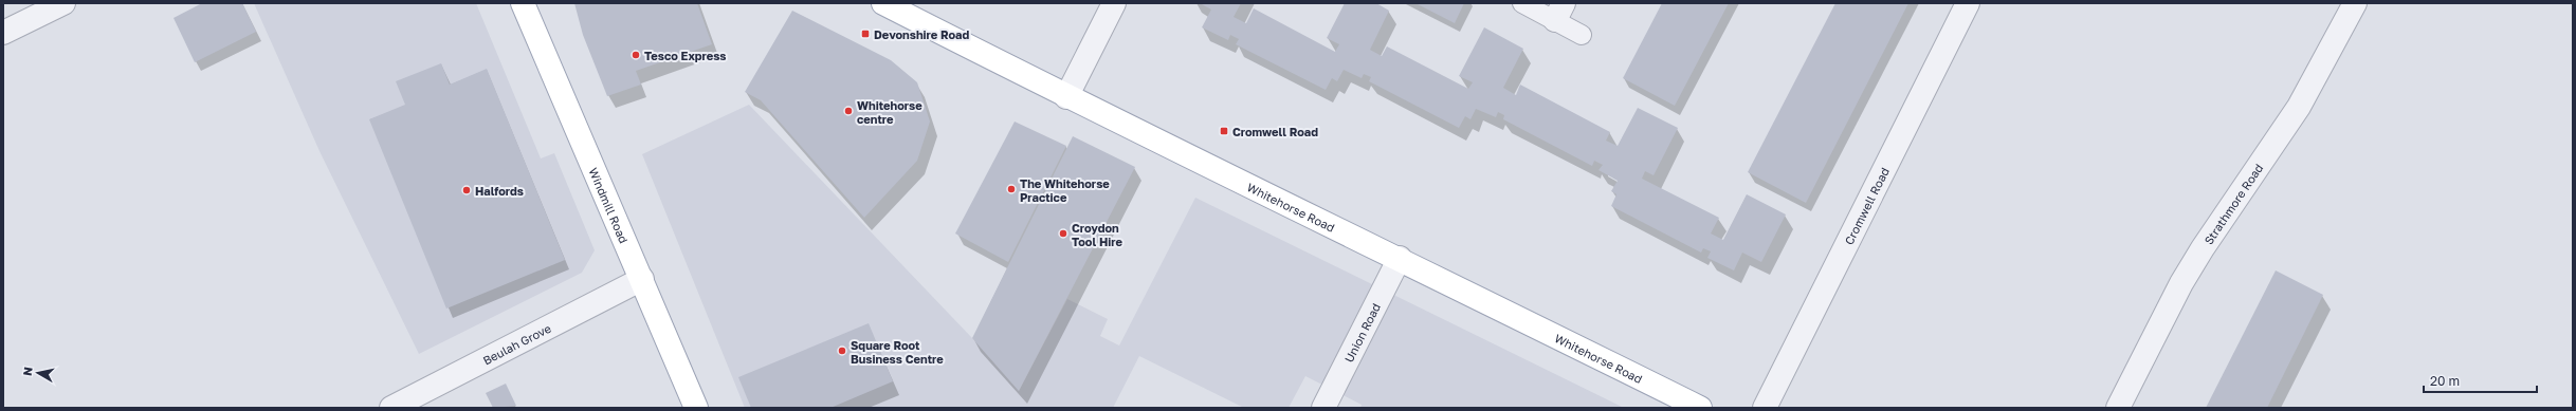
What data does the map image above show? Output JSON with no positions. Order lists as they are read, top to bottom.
{
  "streets": {
    "main road": ["Windmill Road", "Whitehorse Road"],
    "street": [
      "Strathmore Road",
      "Cromwell Road",
      "Union Road",
      "Beulah Grove"
    ]
  },
  "crossings": [
    ["Windmill Road", "Beulah Grove"],
    ["Whitehorse Road", "Union Road"]
  ],
  "places": {
    "transit": ["Devonshire Road", "Cromwell Road"],
    "other": [
      "Tesco Express",
      "Whitehorse centre",
      "The Whitehorse Practice",
      "Halfords",
      "Croydon Tool Hire",
      "Square Root Business Centre"
    ]
  },
  "scale_bar": "20 m",
  "north": "left"
}
